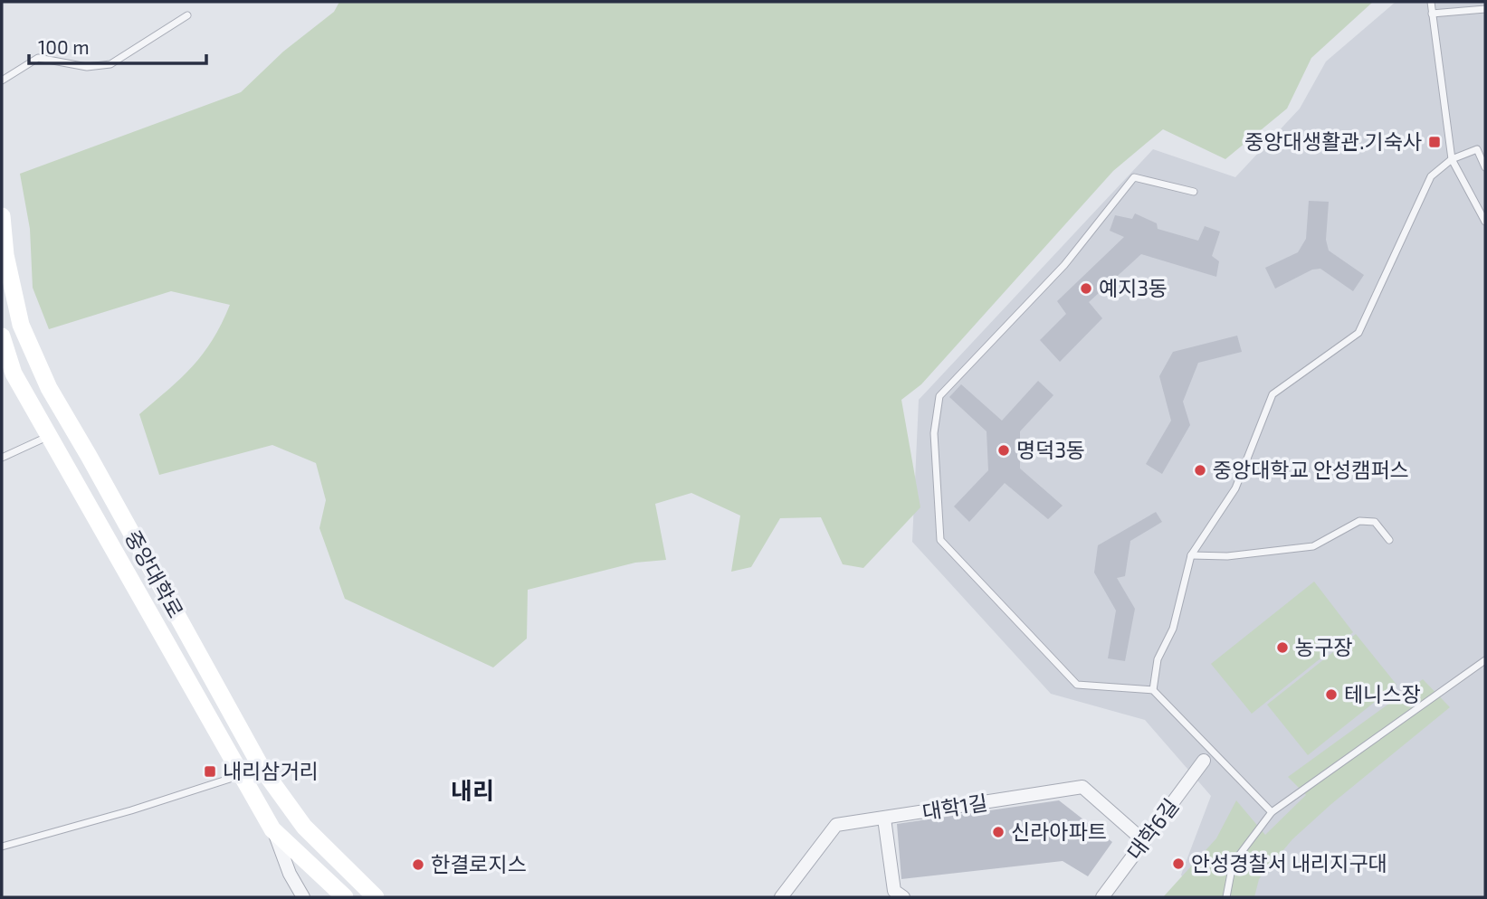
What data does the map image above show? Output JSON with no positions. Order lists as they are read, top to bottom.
{
  "streets": {
    "street": ["중앙대학로", "대학1길", "대학6길"]
  },
  "crossings": [
    ["대학1길", "대학6길"]
  ],
  "districts": ["내리"],
  "places": {
    "transit": ["중앙대생활관.기숙사", "내리삼거리"],
    "other": [
      "예지3동",
      "명덕3동",
      "중앙대학교 안성캠퍼스",
      "농구장",
      "테니스장",
      "신라아파트",
      "안성경찰서 내리지구대",
      "한결로지스"
    ]
  },
  "scale_bar": "100 m"
}
